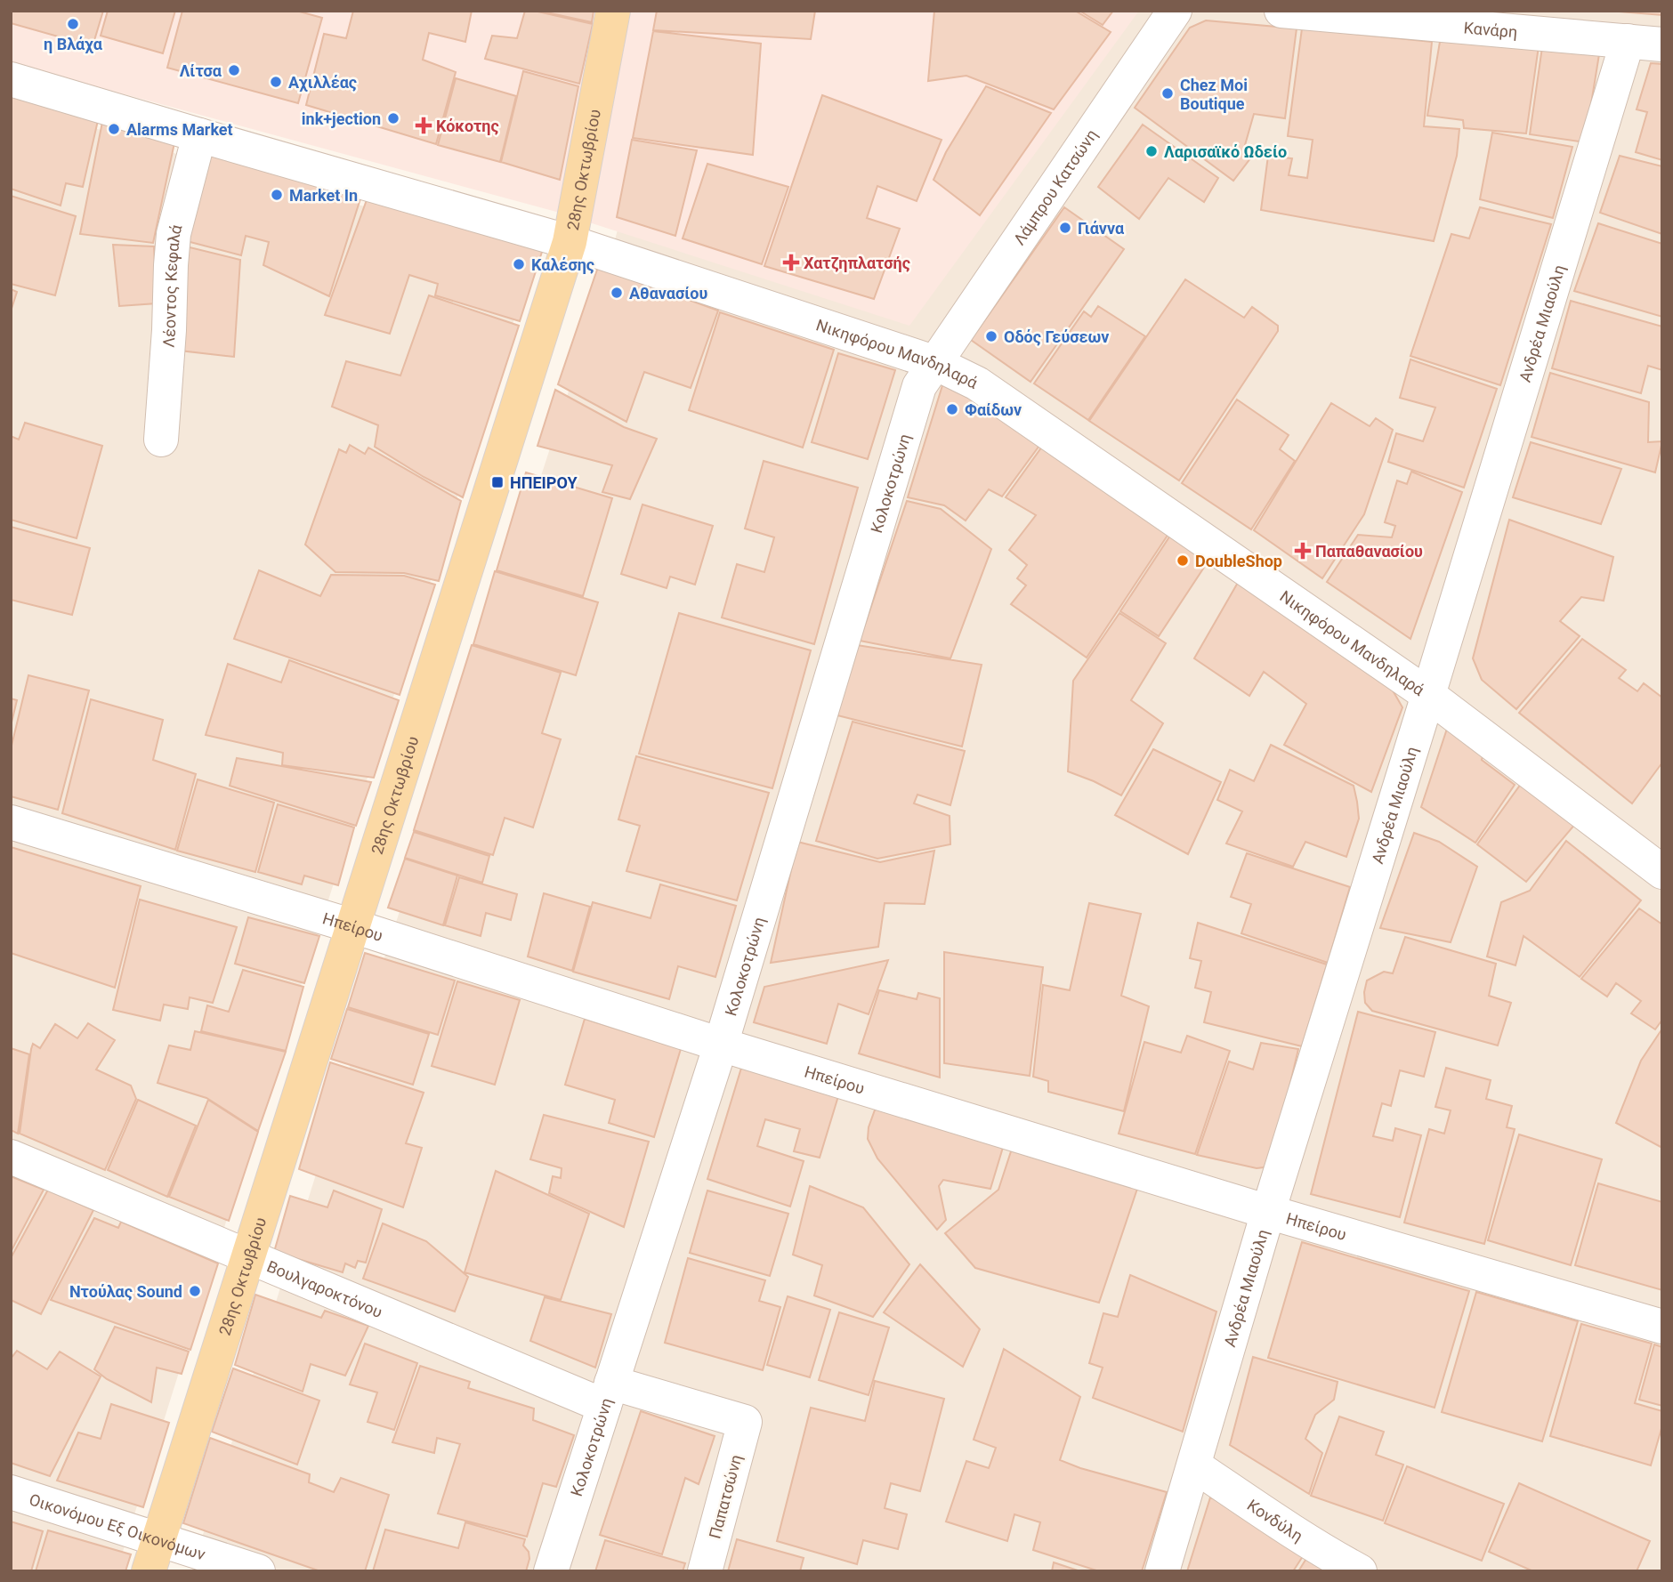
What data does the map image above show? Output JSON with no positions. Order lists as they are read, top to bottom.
{
  "streets": {
    "main road": ["28ης Οκτωβρίου"],
    "street": [
      "Κανάρη",
      "Λάμπρου Κατσώνη",
      "Λέοντος Κεφαλά",
      "Ανδρέα Μιαούλη",
      "Νικηφόρου Μανδηλαρά",
      "Κολοκοτρώνη",
      "Ηπείρου",
      "Βουλγαροκτόνου",
      "Παπατσώνη",
      "Κονδύλη",
      "Οικονόμου Εξ Οικονόμων"
    ]
  },
  "crossings": [
    ["Κανάρη", "Ανδρέα Μιαούλη"],
    ["28ης Οκτωβρίου", "Νικηφόρου Μανδηλαρά"],
    ["28ης Οκτωβρίου", "Ηπείρου"],
    ["28ης Οκτωβρίου", "Βουλγαροκτόνου"],
    ["28ης Οκτωβρίου", "Οικονόμου Εξ Οικονόμων"],
    ["Λάμπρου Κατσώνη", "Νικηφόρου Μανδηλαρά"],
    ["Λάμπρου Κατσώνη", "Κολοκοτρώνη"],
    ["Λέοντος Κεφαλά", "Νικηφόρου Μανδηλαρά"],
    ["Ανδρέα Μιαούλη", "Νικηφόρου Μανδηλαρά"],
    ["Ανδρέα Μιαούλη", "Ηπείρου"],
    ["Ανδρέα Μιαούλη", "Κονδύλη"],
    ["Νικηφόρου Μανδηλαρά", "Κολοκοτρώνη"],
    ["Κολοκοτρώνη", "Ηπείρου"],
    ["Κολοκοτρώνη", "Βουλγαροκτόνου"],
    ["Βουλγαροκτόνου", "Παπατσώνη"]
  ],
  "places": {
    "other": [
      "η Βλάχα",
      "Λίτσα",
      "Αχιλλέας",
      "Chez Moi Boutique",
      "ink+jection",
      "Alarms Market",
      "Λαρισαϊκό Ωδείο",
      "Market In",
      "Γιάννα",
      "Καλέσης",
      "Αθανασίου",
      "Οδός Γεύσεων",
      "Φαίδων",
      "DoubleShop",
      "Ντούλας Sound"
    ],
    "health": ["Κόκοτης", "Χατζηπλατσής", "Παπαθανασίου"],
    "transit": ["ΗΠΕΙΡΟΥ"]
  }
}
